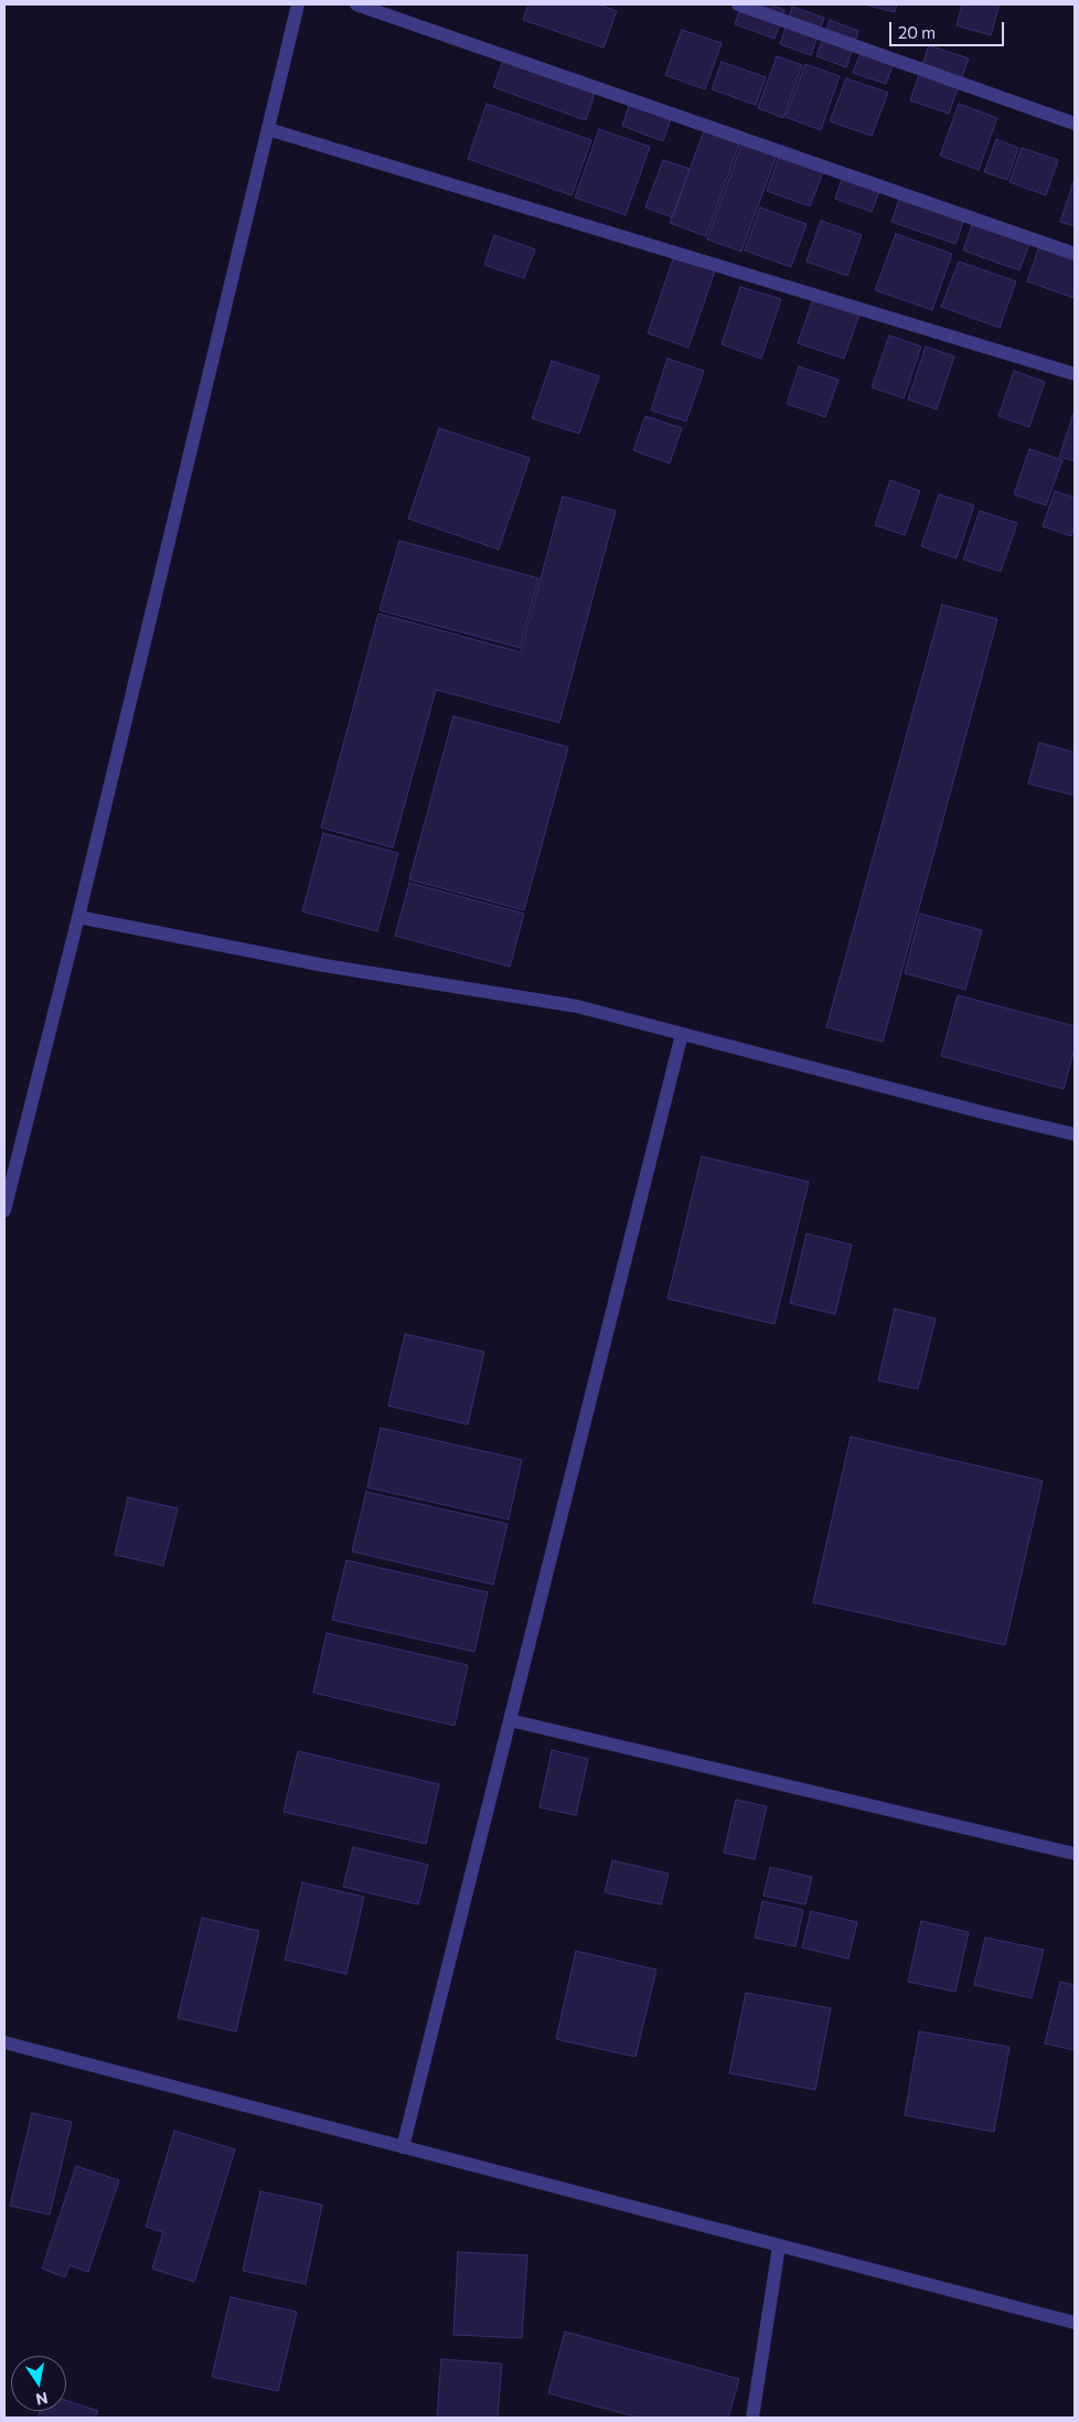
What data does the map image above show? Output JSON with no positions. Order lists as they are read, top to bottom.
{
  "scale_bar": "20 m",
  "north": "bottom"
}
